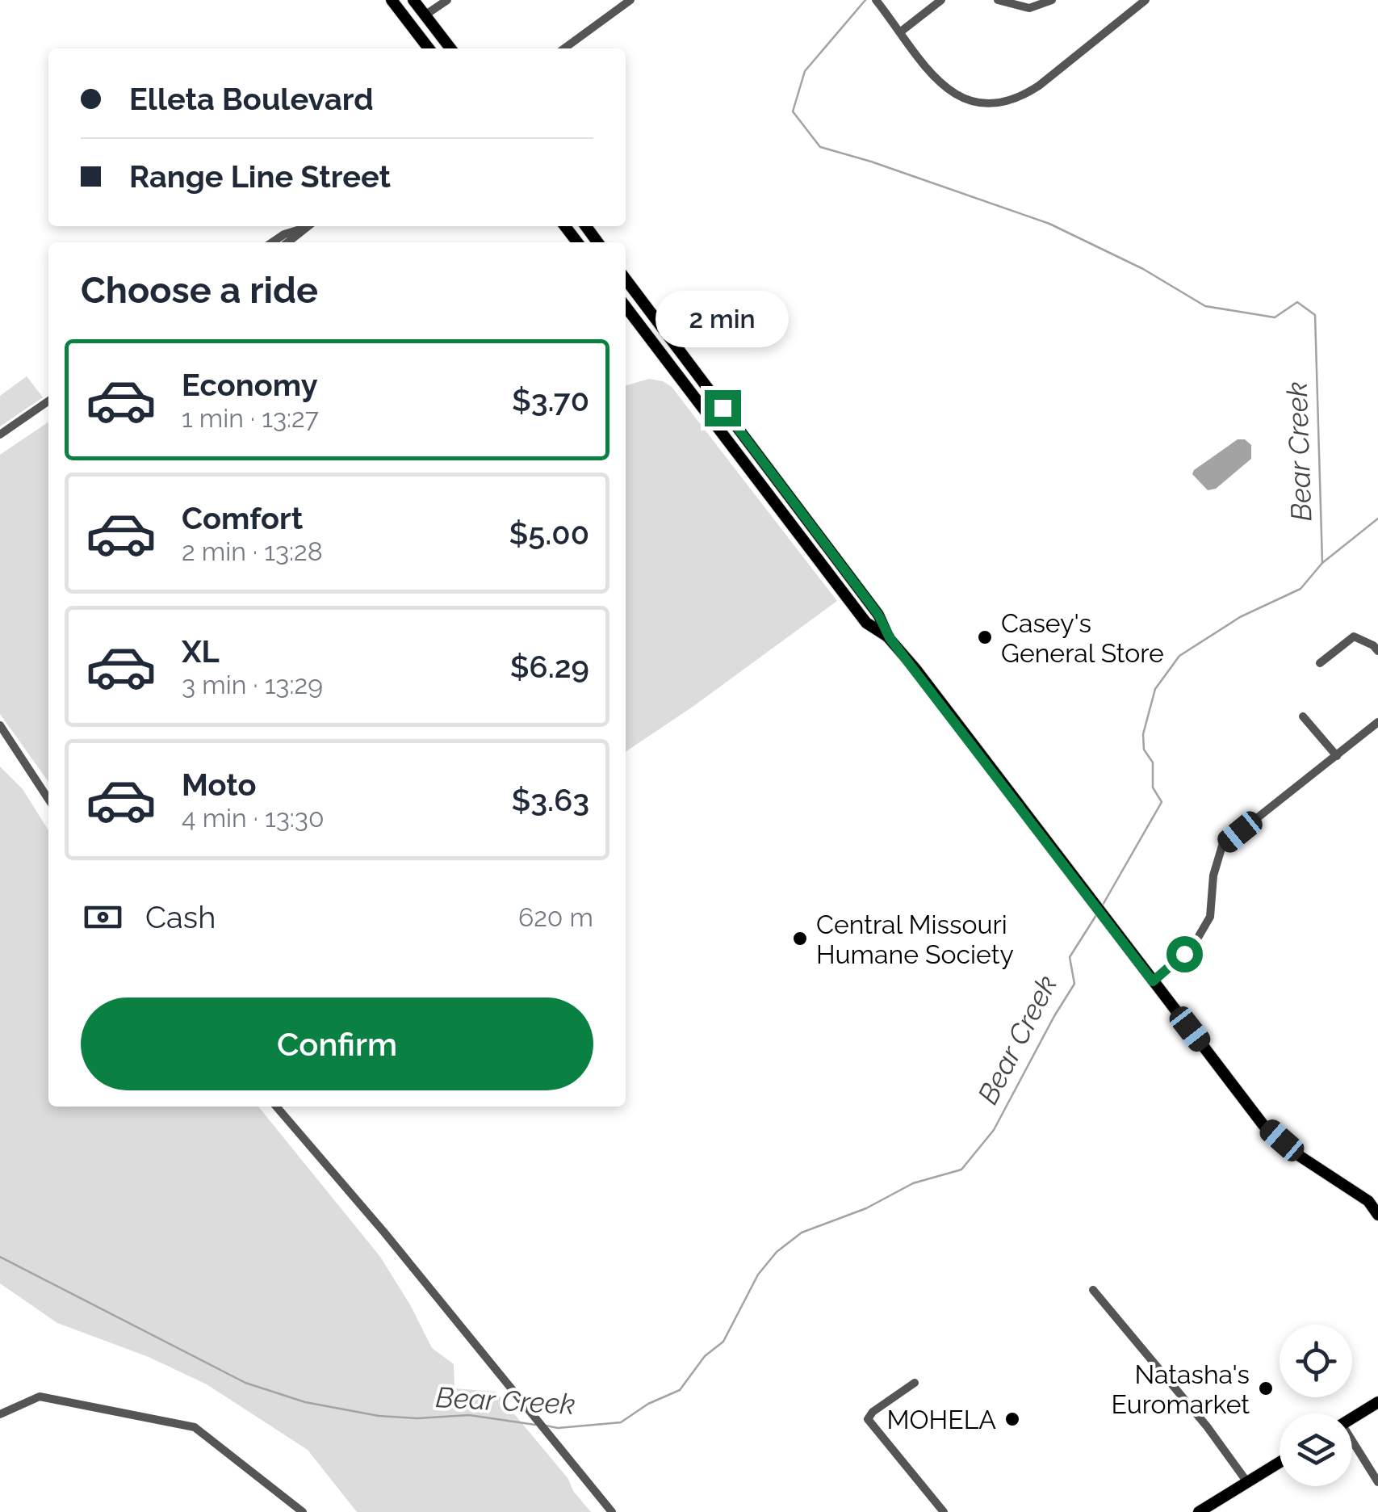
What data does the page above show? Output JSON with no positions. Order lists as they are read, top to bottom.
{
  "water": ["Bear Creek"],
  "places": [
    "Casey's General Store",
    "Central Missouri Humane Society",
    "Natasha's Euromarket",
    "MOHELA"
  ],
  "page": {
    "banner": ["Elleta Boulevard", "Range Line Street"],
    "heading": "Choose a ride",
    "bubble": "2 min",
    "list": [
      {
        "name": "Economy",
        "note": "1 min · 13:27",
        "value": "$3.70"
      },
      {
        "name": "Comfort",
        "note": "2 min · 13:28",
        "value": "$5.00"
      },
      {
        "name": "XL",
        "note": "3 min · 13:29",
        "value": "$6.29"
      },
      {
        "name": "Moto",
        "note": "4 min · 13:30",
        "value": "$3.63"
      }
    ],
    "pay": ["Cash", "620 m"],
    "buttons": "Confirm"
  }
}
